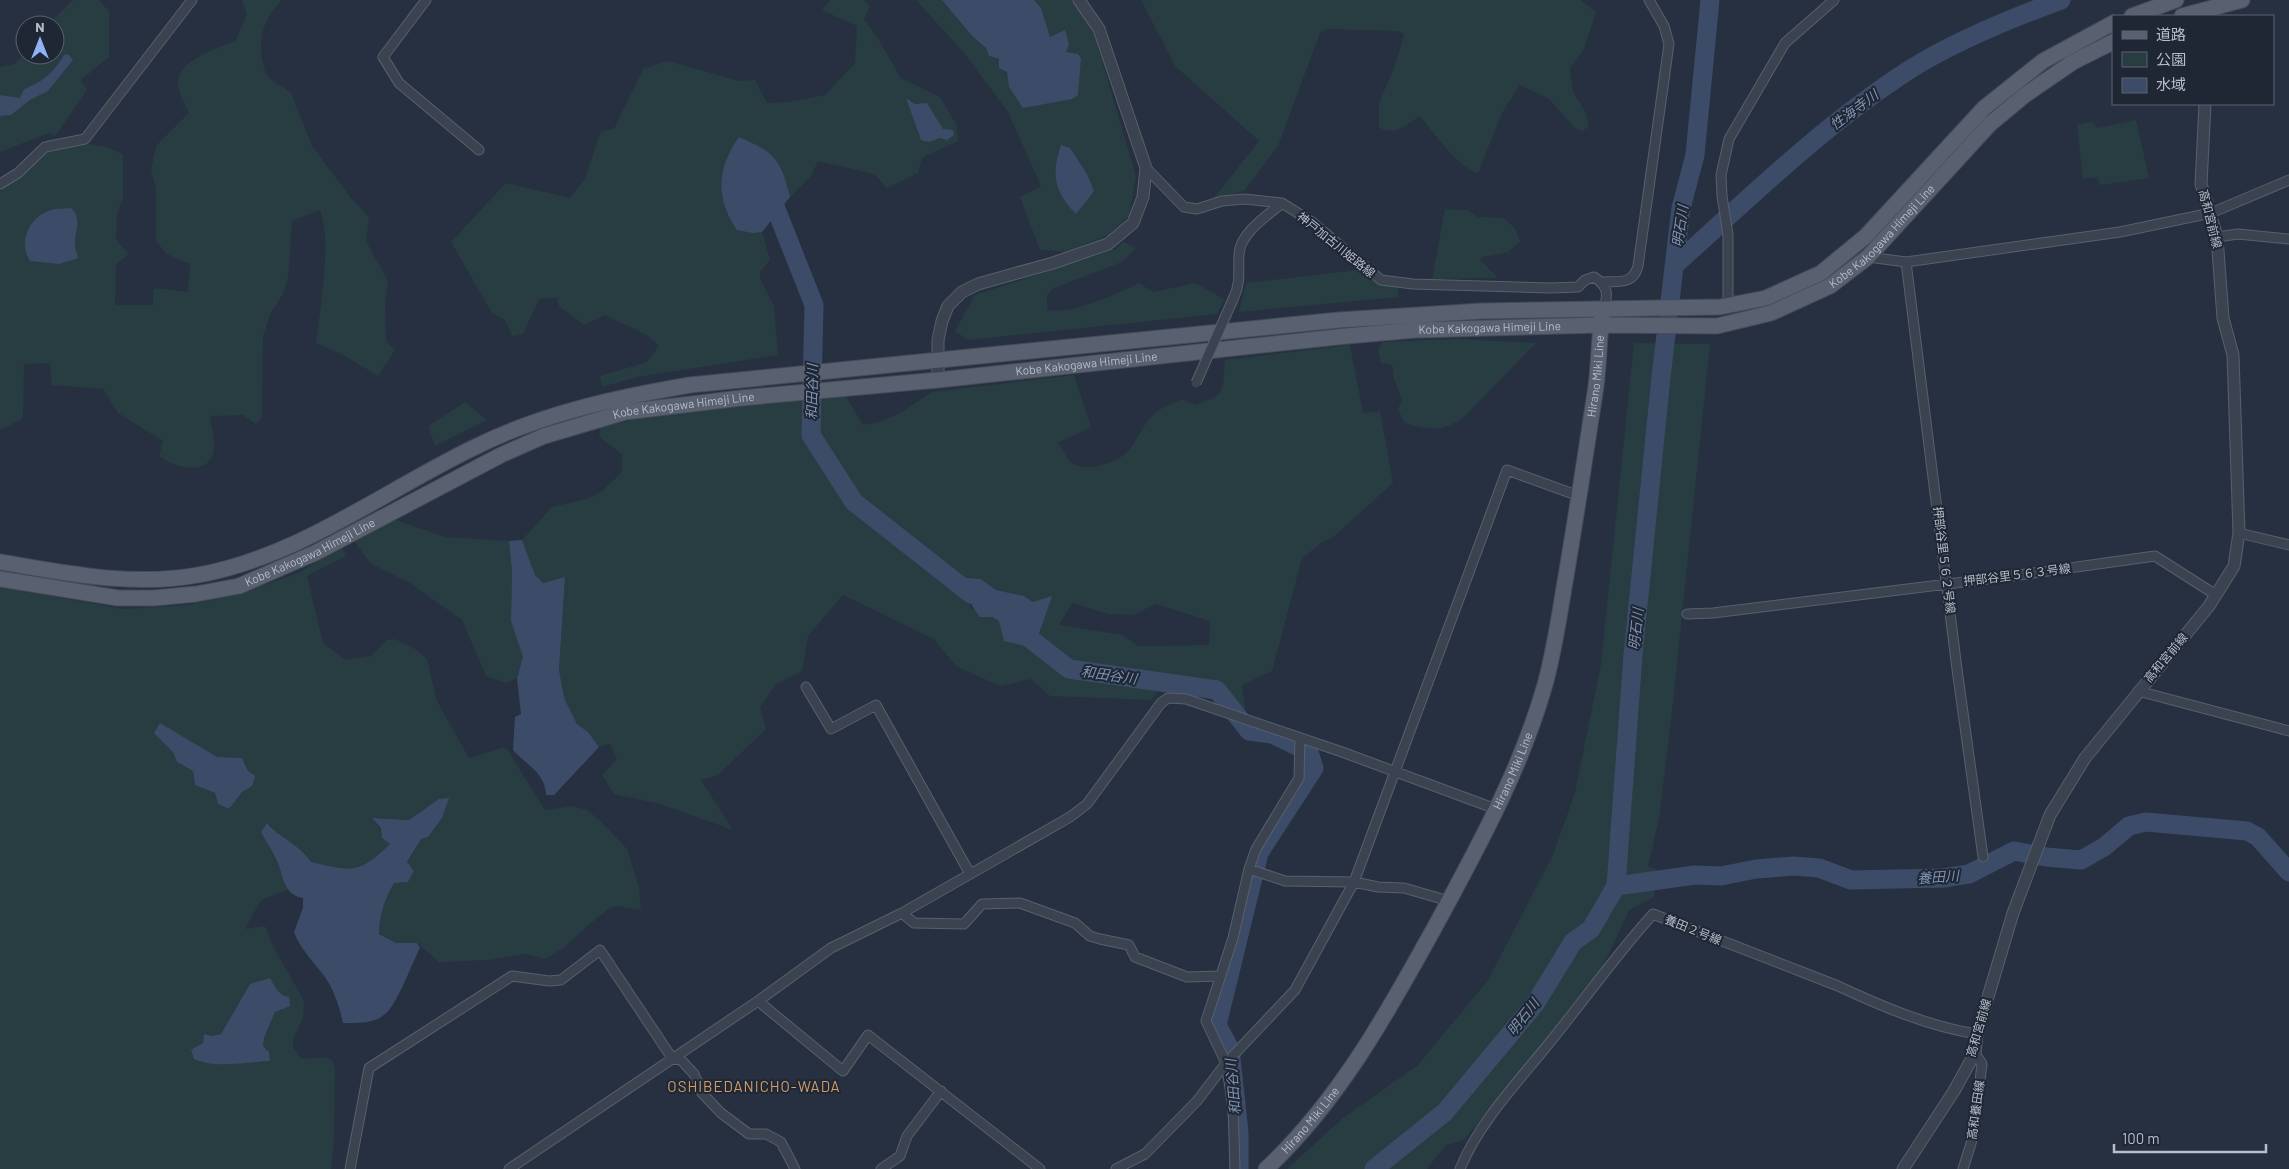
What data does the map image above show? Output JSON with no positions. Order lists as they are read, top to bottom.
{
  "streets": {
    "main road": ["Kobe Kakogawa Himeji Line", "Hirano Miki Line"],
    "street": [
      "高和宮前線",
      "神戸加古川姫路線",
      "押部谷里５６２号線",
      "押部谷里５６３号線",
      "養田２号線",
      "高和養田線"
    ]
  },
  "crossings": [
    ["高和宮前線", "押部谷里５６３号線"],
    ["高和宮前線", "養田２号線"],
    ["高和宮前線", "高和養田線"],
    ["Kobe Kakogawa Himeji Line", "神戸加古川姫路線"],
    ["Kobe Kakogawa Himeji Line", "Hirano Miki Line"],
    ["押部谷里５６２号線", "押部谷里５６３号線"]
  ],
  "districts": ["OSHIBEDANICHO-WADA"],
  "water": [
    "性海寺川",
    "明石川",
    "和田谷川",
    "養田川"
  ],
  "legend": ["道路", "公園", "水域"],
  "scale_bar": "100 m",
  "north": "top"
}
